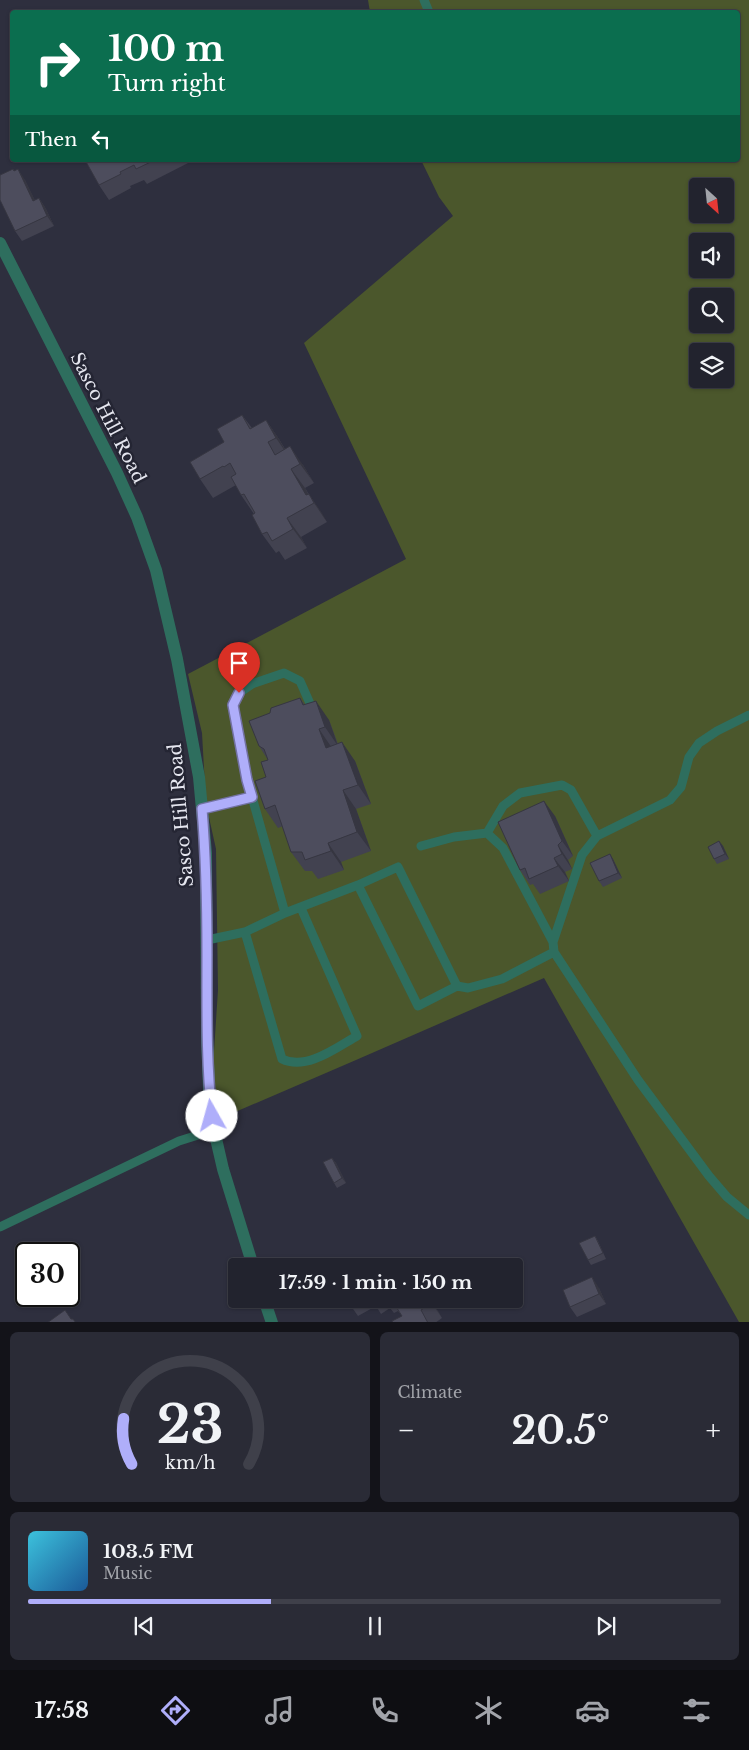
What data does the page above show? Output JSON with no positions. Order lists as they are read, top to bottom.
{
  "streets": {
    "street": ["Sasco Hill Road"]
  },
  "north": "bottom right",
  "page": {
    "turn": ["100 m", "Turn right"],
    "then": "Then",
    "limit": "30",
    "trip": "17:59 · 1 min · 150 m",
    "tile": "Climate",
    "heat": ["−", "20.5°", "+"],
    "song": ["103.5 FM", "Music"],
    "tabs": "17:58",
    "gauge": ["23", "km/h"]
  }
}
